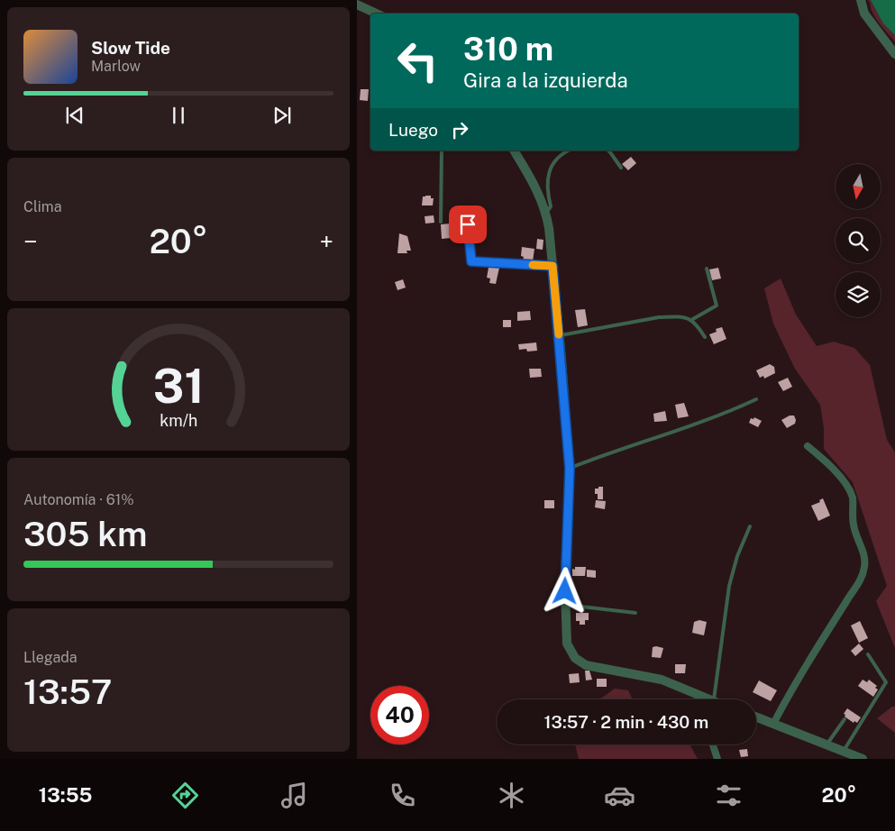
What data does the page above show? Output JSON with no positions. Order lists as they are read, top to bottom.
{
  "north": "bottom",
  "page": {
    "turn": ["310 m", "Gira a la izquierda"],
    "song": ["Slow Tide", "Marlow"],
    "then": "Luego",
    "tile": [
      "Clima",
      ["Autonomía · 61%", "305 km"],
      ["Llegada", "13:57"]
    ],
    "heat": ["−", "20°", "+"],
    "limit": "40",
    "trip": "13:57 · 2 min · 430 m",
    "tabs": ["13:55", "20°"],
    "gauge": ["31", "km/h"]
  }
}
